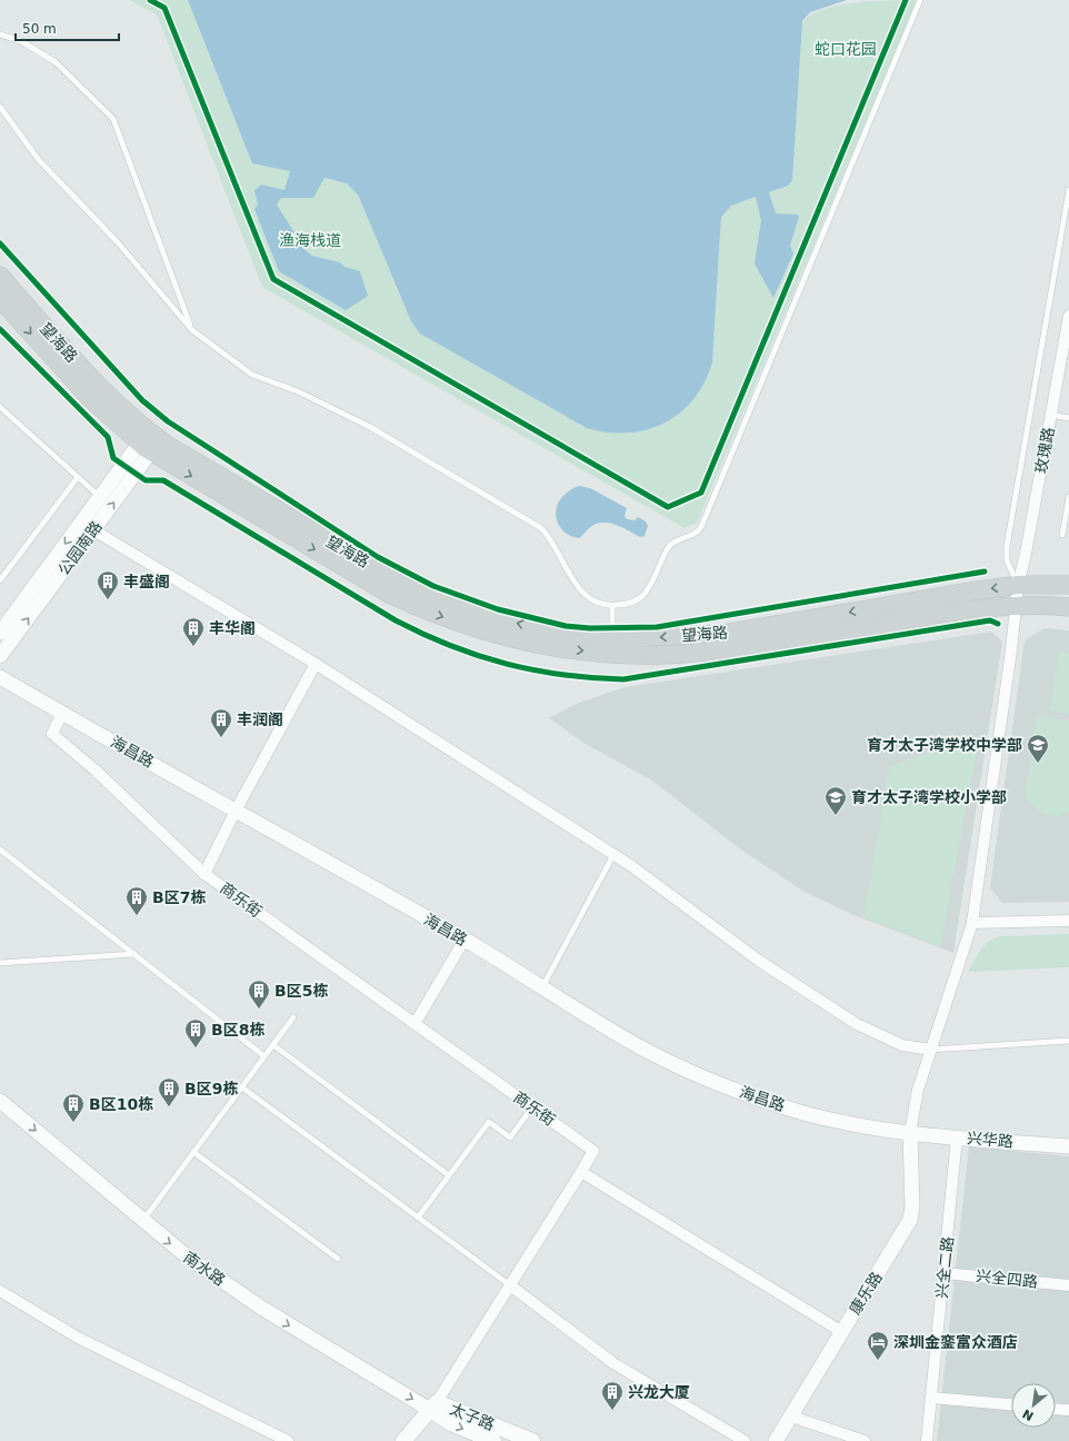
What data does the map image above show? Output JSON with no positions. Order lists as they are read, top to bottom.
{
  "streets": {
    "main road": ["望海路", "太子路"],
    "street": [
      "玫瑰路",
      "公园南路",
      "海昌路",
      "商乐街",
      "兴华路",
      "兴全二路",
      "南水路",
      "兴全四路",
      "康乐路"
    ]
  },
  "crossings": [
    ["望海路", "玫瑰路"],
    ["望海路", "公园南路"],
    ["玫瑰路", "海昌路"],
    ["玫瑰路", "兴华路"],
    ["玫瑰路", "康乐路"],
    ["海昌路", "商乐街"],
    ["海昌路", "兴华路"],
    ["海昌路", "康乐路"],
    ["兴华路", "兴全二路"],
    ["兴华路", "康乐路"],
    ["兴全二路", "兴全四路"],
    ["南水路", "太子路"]
  ],
  "parks": ["蛇口花园", "渔海栈道"],
  "places": {
    "building": [
      "丰盛阁",
      "丰华阁",
      "丰润阁",
      "B区7栋",
      "B区5栋",
      "B区8栋",
      "B区9栋",
      "B区10栋",
      "兴龙大厦"
    ],
    "school or university": ["育才太子湾学校中学部", "育才太子湾学校小学部"],
    "hotel": ["深圳金銮富众酒店"]
  },
  "scale_bar": "50 m",
  "north": "bottom left"
}
